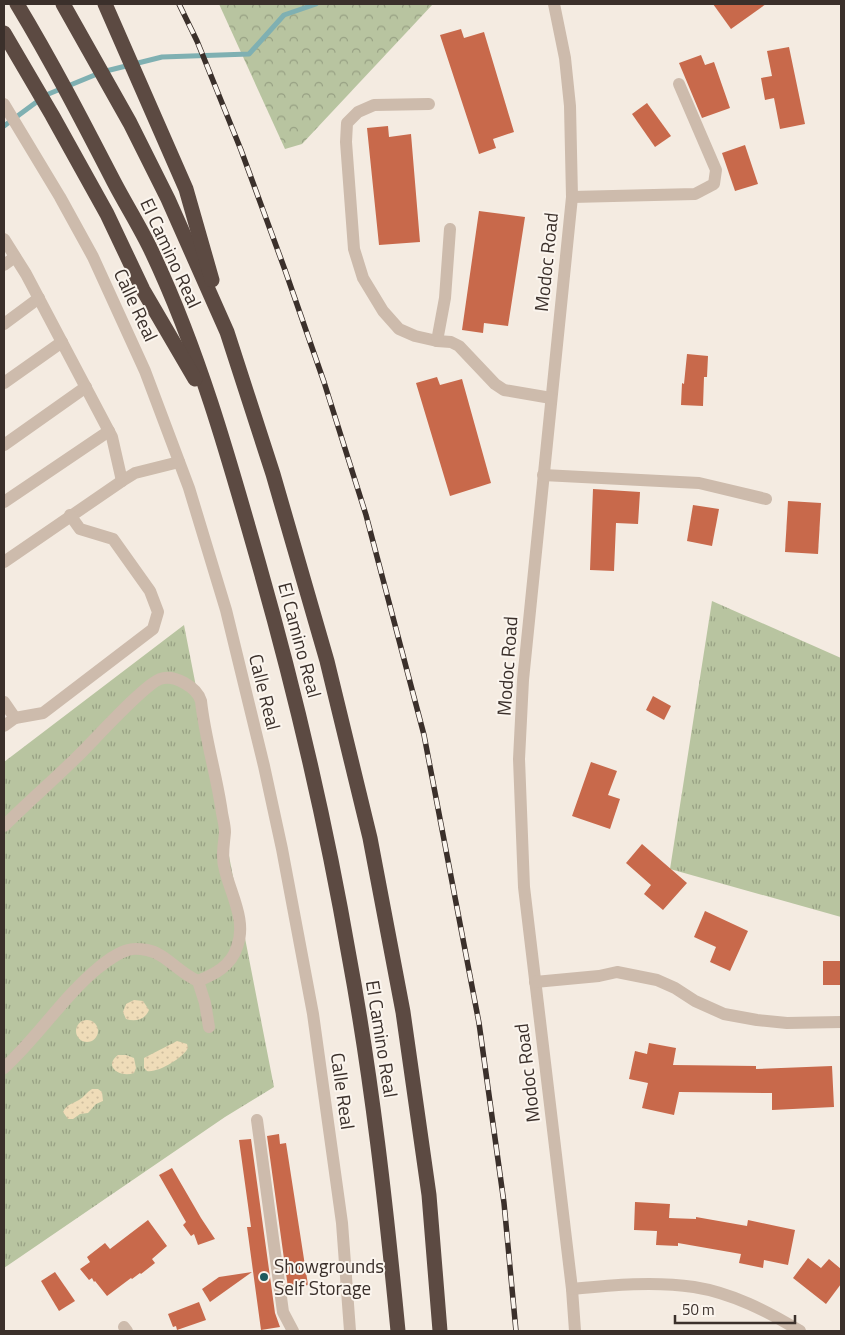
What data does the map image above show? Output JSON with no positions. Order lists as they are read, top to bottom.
{
  "streets": {
    "highway": ["El Camino Real"],
    "street": ["Modoc Road", "Calle Real"]
  },
  "places": ["Showgrounds Self Storage"],
  "scale_bar": "50 m"
}
